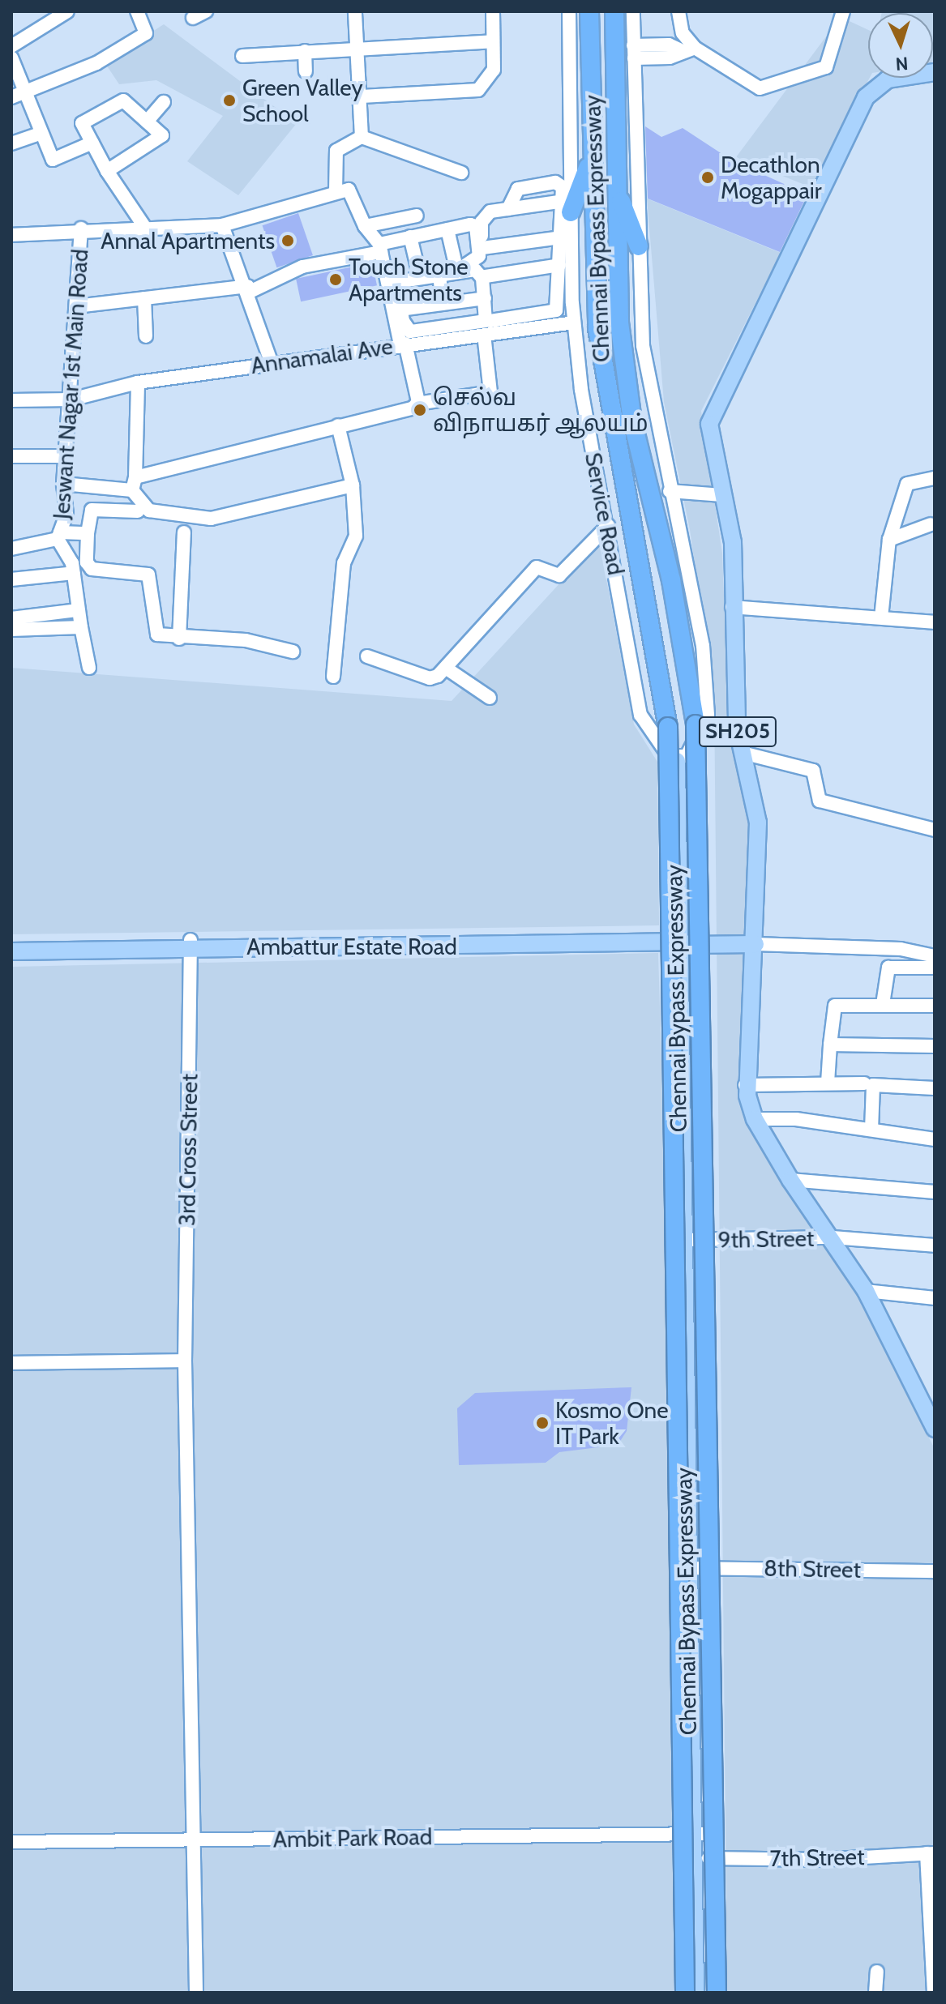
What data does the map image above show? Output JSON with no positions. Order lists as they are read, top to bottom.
{
  "streets": {
    "highway": ["Chennai Bypass Expressway"],
    "main road": ["SH205", "Ambattur Estate Road"],
    "street": [
      "Annamalai Ave",
      "Jeswant Nagar 1st Main Road",
      "Service Road",
      "3rd Cross Street",
      "9th Street",
      "8th Street",
      "Ambit Park Road",
      "7th Street"
    ]
  },
  "crossings": [
    ["Annamalai Ave", "Jeswant Nagar 1st Main Road"],
    ["Annamalai Ave", "Service Road"],
    ["SH205", "Ambattur Estate Road"],
    ["SH205", "9th Street"],
    ["Ambattur Estate Road", "3rd Cross Street"],
    ["3rd Cross Street", "Ambit Park Road"]
  ],
  "places": [
    "Green Valley School",
    "Decathlon Mogappair",
    "Annal Apartments",
    "Touch Stone Apartments",
    "செல்வ விநாயகர் ஆலயம்",
    "Kosmo One IT Park"
  ],
  "north": "bottom"
}
